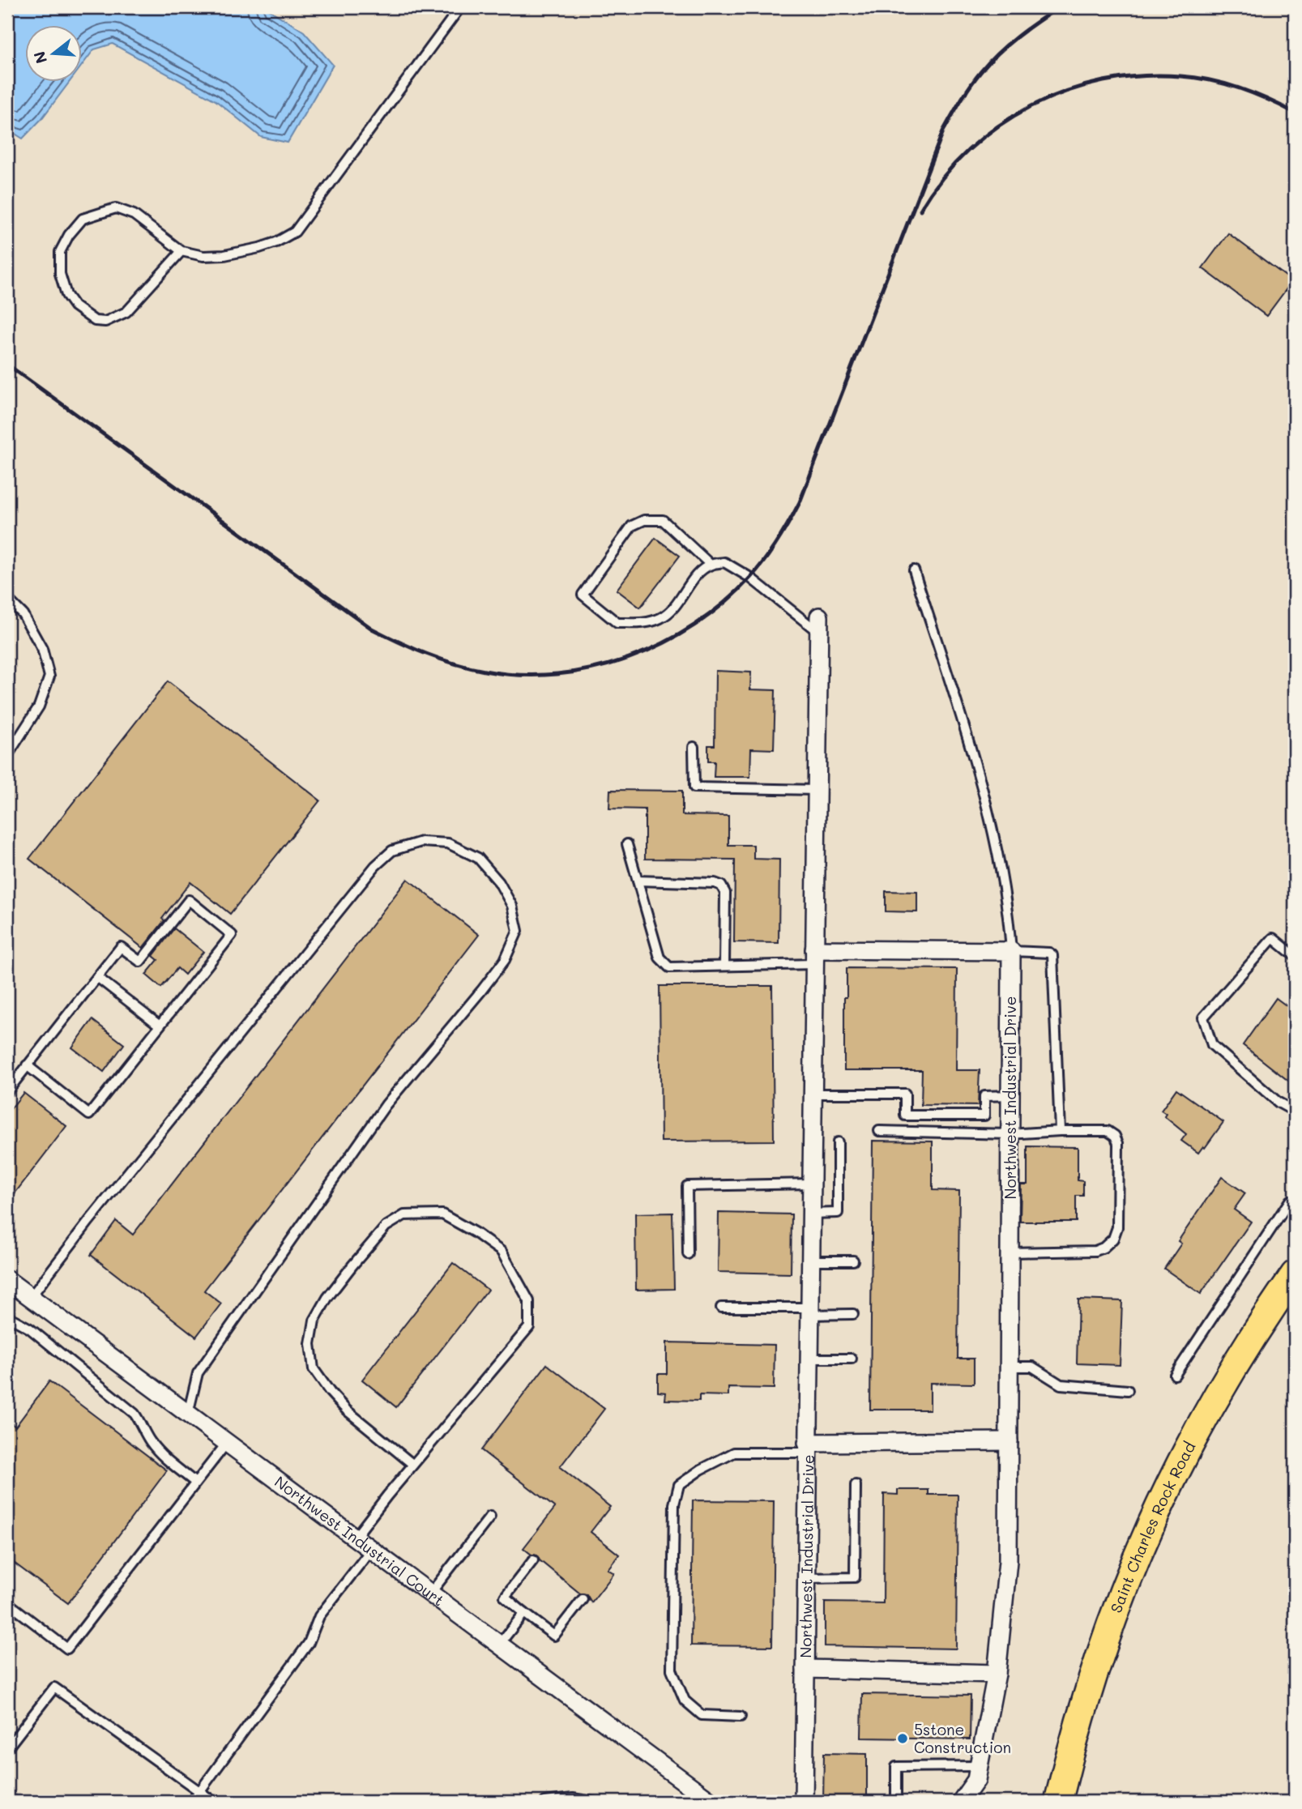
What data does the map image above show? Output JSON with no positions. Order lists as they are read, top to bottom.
{
  "streets": {
    "main road": ["Saint Charles Rock Road"],
    "street": ["Northwest Industrial Drive", "Northwest Industrial Court"]
  },
  "places": ["5stone Construction"],
  "north": "left"
}
